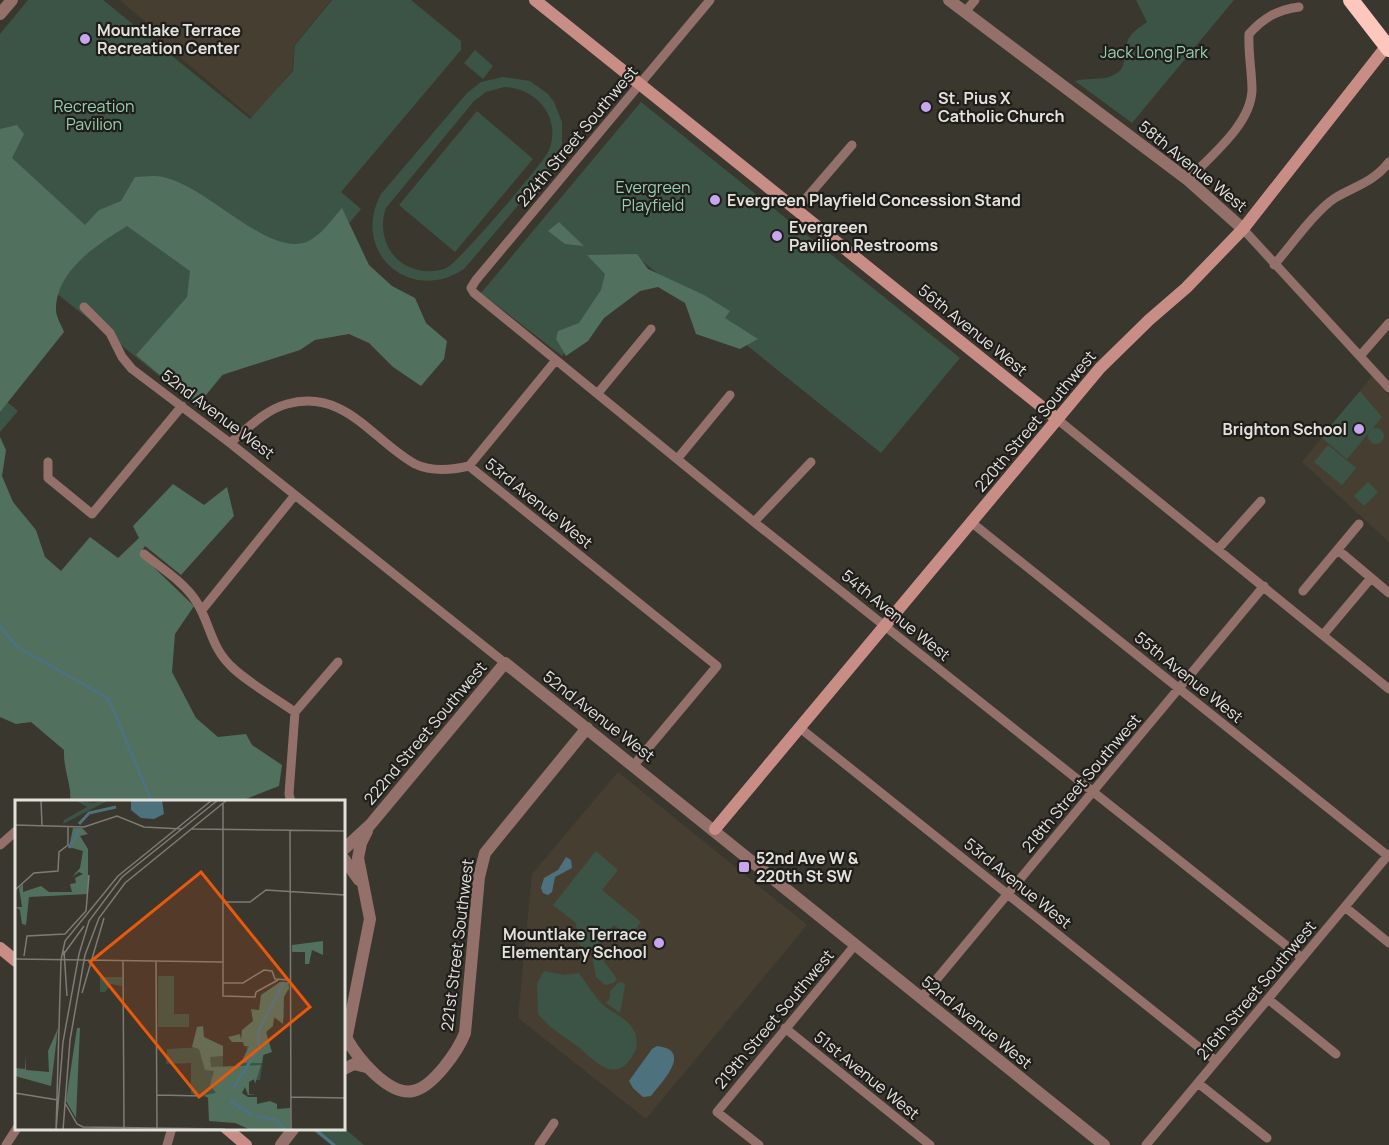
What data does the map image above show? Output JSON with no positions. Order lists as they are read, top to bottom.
{
  "streets": {
    "main road": ["56th Avenue West", "220th Street Southwest"],
    "street": [
      "224th Street Southwest",
      "58th Avenue West",
      "52nd Avenue West",
      "53rd Avenue West",
      "54th Avenue West",
      "55th Avenue West",
      "222nd Street Southwest",
      "218th Street Southwest",
      "221st Street Southwest",
      "216th Street Southwest",
      "219th Street Southwest",
      "51st Avenue West"
    ]
  },
  "crossings": [
    ["224th Street Southwest", "56th Avenue West"],
    ["224th Street Southwest", "54th Avenue West"],
    ["58th Avenue West", "220th Street Southwest"],
    ["56th Avenue West", "220th Street Southwest"],
    ["56th Avenue West", "218th Street Southwest"],
    ["52nd Avenue West", "220th Street Southwest"],
    ["52nd Avenue West", "53rd Avenue West"],
    ["52nd Avenue West", "222nd Street Southwest"],
    ["52nd Avenue West", "218th Street Southwest"],
    ["52nd Avenue West", "221st Street Southwest"],
    ["52nd Avenue West", "219th Street Southwest"],
    ["220th Street Southwest", "53rd Avenue West"],
    ["220th Street Southwest", "54th Avenue West"],
    ["220th Street Southwest", "55th Avenue West"],
    ["53rd Avenue West", "218th Street Southwest"],
    ["53rd Avenue West", "216th Street Southwest"],
    ["54th Avenue West", "218th Street Southwest"],
    ["54th Avenue West", "216th Street Southwest"],
    ["55th Avenue West", "218th Street Southwest"],
    ["55th Avenue West", "216th Street Southwest"],
    ["222nd Street Southwest", "221st Street Southwest"],
    ["219th Street Southwest", "51st Avenue West"]
  ],
  "parks": ["Jack Long Park", "Recreation Pavilion", "Evergreen Playfield"],
  "places": {
    "other": [
      "Mountlake Terrace Recreation Center",
      "St. Pius X Catholic Church",
      "Evergreen Playfield Concession Stand",
      "Evergreen Pavilion Restrooms",
      "Brighton School",
      "Mountlake Terrace Elementary School"
    ],
    "transit": ["52nd Ave W & 220th St SW"]
  }
}
